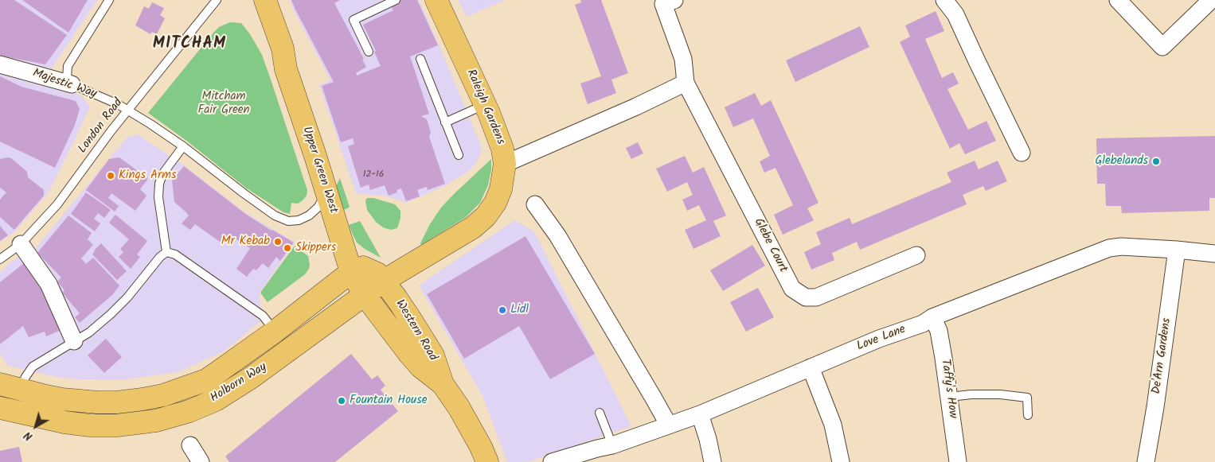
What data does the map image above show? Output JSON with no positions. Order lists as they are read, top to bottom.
{
  "streets": {
    "main road": [
      "Raleigh Gardens",
      "Upper Green West",
      "Western Road",
      "Holborn Way"
    ],
    "street": [
      "Majestic Way",
      "Glebe Court",
      "Love Lane",
      "De'Arn Gardens",
      "Taffy's How"
    ],
    "lane": ["London Road"]
  },
  "crossings": [
    ["Majestic Way", "London Road"],
    ["Majestic Way", "Upper Green West"],
    ["Raleigh Gardens", "Western Road"],
    ["Raleigh Gardens", "Holborn Way"],
    ["Upper Green West", "Western Road"],
    ["Upper Green West", "Holborn Way"],
    ["Western Road", "Holborn Way"],
    ["Love Lane", "De'Arn Gardens"],
    ["Love Lane", "Taffy's How"]
  ],
  "districts": ["MITCHAM"],
  "parks": ["Mitcham Fair Green"],
  "places": [
    "Glebelands",
    "Kings Arms",
    "Mr Kebab",
    "Skippers",
    "Lidl",
    "Fountain House"
  ],
  "house_numbers": ["12-16"],
  "north": "bottom left"
}
